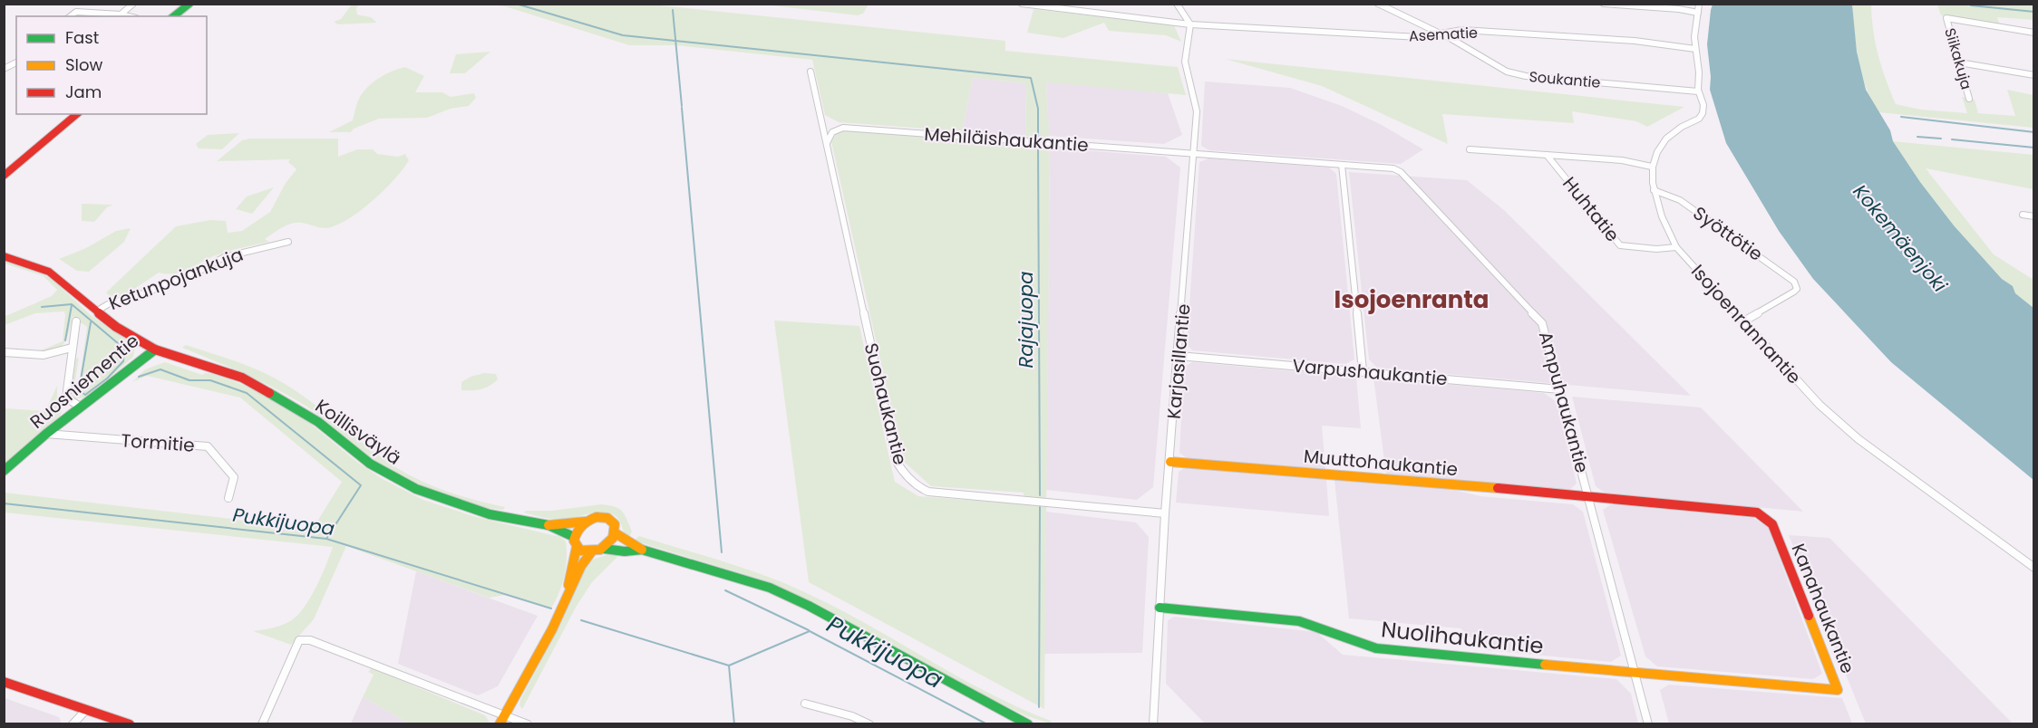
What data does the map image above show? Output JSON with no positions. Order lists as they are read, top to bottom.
{
  "streets": {
    "street": [
      "Asematie",
      "Siikakuja",
      "Soukantie",
      "Mehiläishaukantie",
      "Huhtatie",
      "Syöttötie",
      "Ketunpojankuja",
      "Isojoenrannantie",
      "Karjasillantie",
      "Varpushaukantie",
      "Ruosniementie",
      "Ampuhaukantie",
      "Suohaukantie",
      "Koillisväylä",
      "Tormitie",
      "Muuttohaukantie",
      "Kanahaukantie",
      "Nuolihaukantie"
    ]
  },
  "crossings": [
    ["Asematie", "Soukantie"],
    ["Asematie", "Karjasillantie"],
    ["Mehiläishaukantie", "Karjasillantie"],
    ["Mehiläishaukantie", "Ampuhaukantie"],
    ["Mehiläishaukantie", "Suohaukantie"],
    ["Huhtatie", "Isojoenrannantie"],
    ["Syöttötie", "Isojoenrannantie"],
    ["Ketunpojankuja", "Ruosniementie"],
    ["Karjasillantie", "Varpushaukantie"],
    ["Karjasillantie", "Ampuhaukantie"],
    ["Karjasillantie", "Suohaukantie"],
    ["Karjasillantie", "Muuttohaukantie"],
    ["Karjasillantie", "Nuolihaukantie"],
    ["Varpushaukantie", "Ampuhaukantie"],
    ["Ruosniementie", "Koillisväylä"],
    ["Ruosniementie", "Tormitie"],
    ["Ampuhaukantie", "Muuttohaukantie"],
    ["Ampuhaukantie", "Kanahaukantie"],
    ["Ampuhaukantie", "Nuolihaukantie"],
    ["Muuttohaukantie", "Kanahaukantie"],
    ["Kanahaukantie", "Nuolihaukantie"]
  ],
  "districts": ["Isojoenranta"],
  "water": ["Kokemäenjoki", "Rajajuopa", "Pukkijuopa"],
  "legend": ["Fast", "Slow", "Jam"]
}
